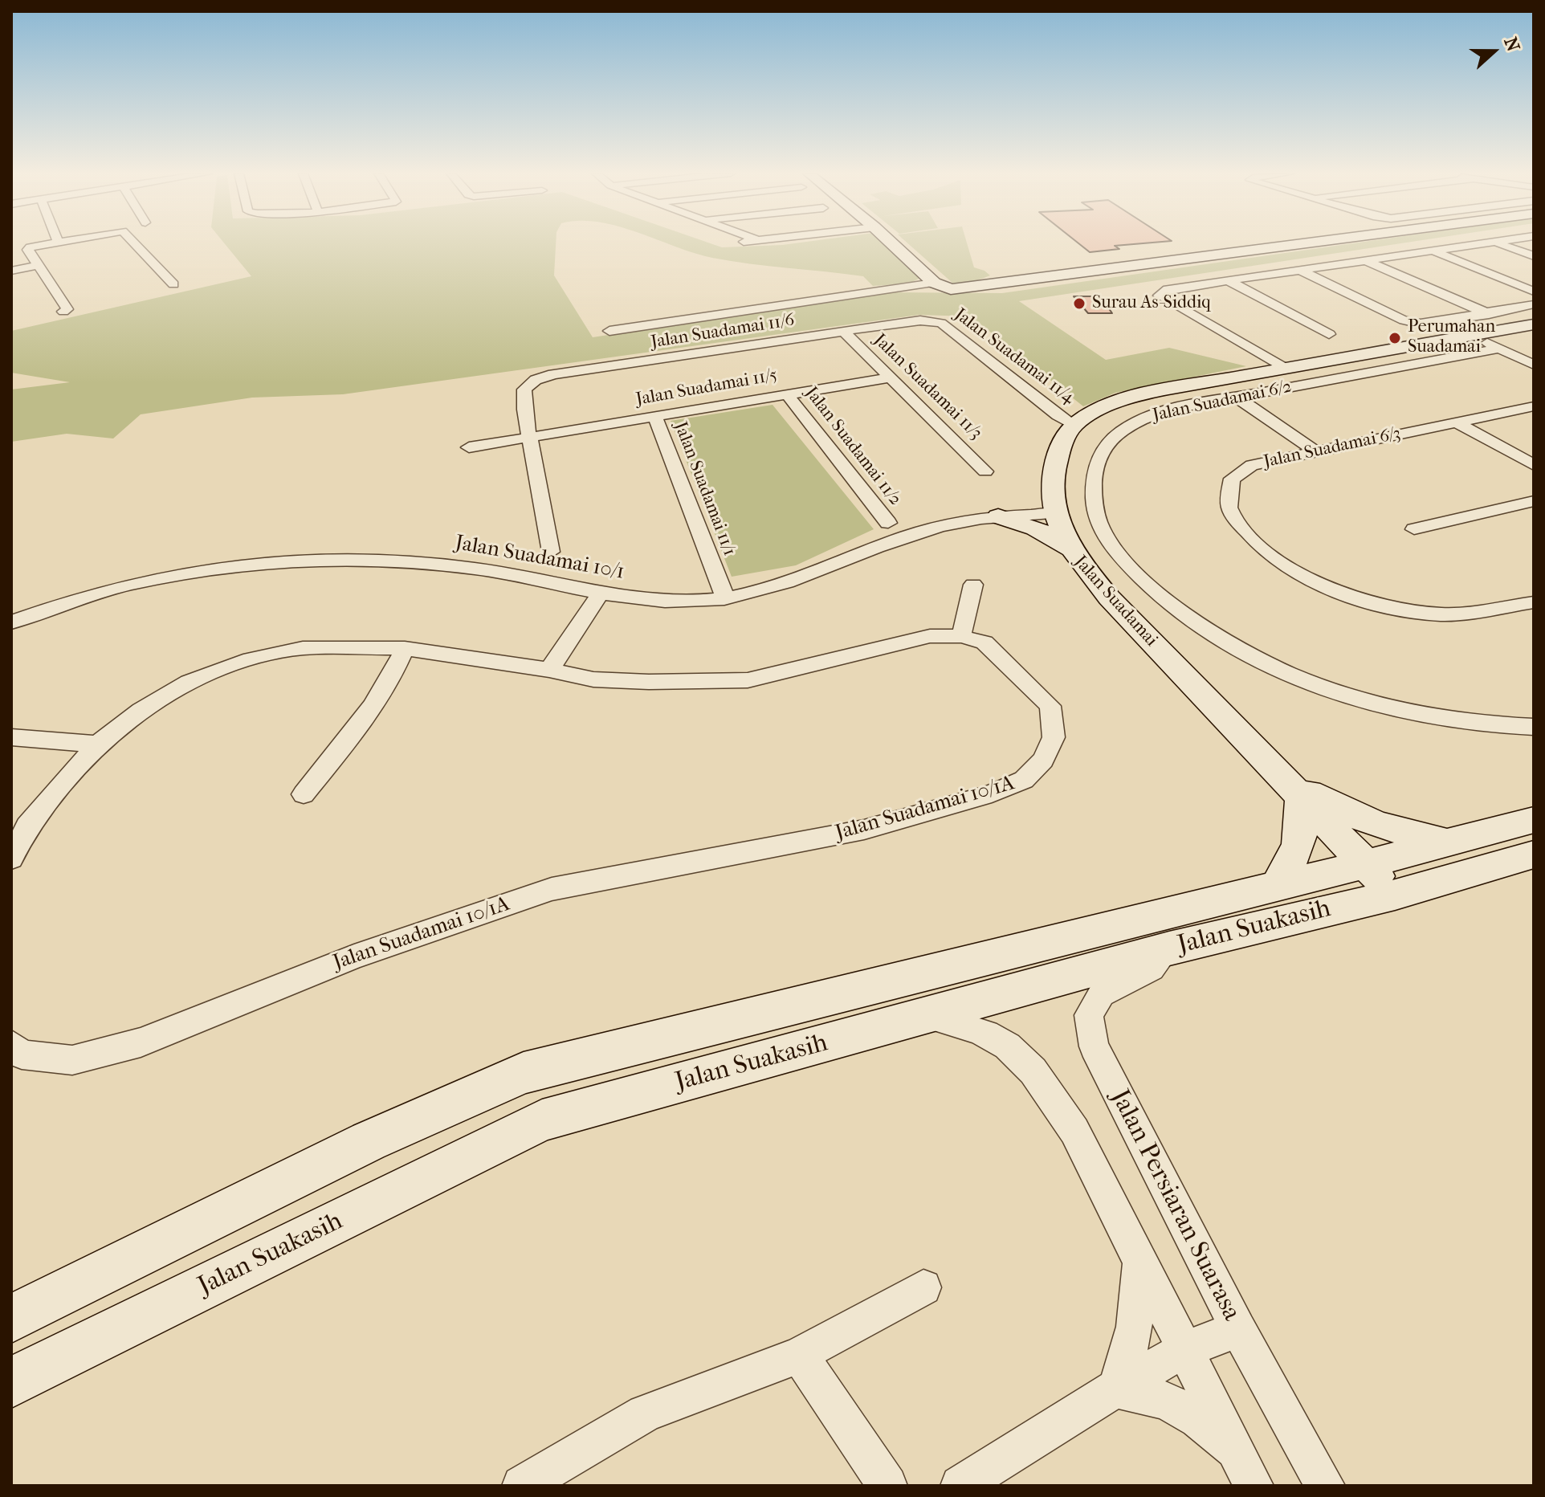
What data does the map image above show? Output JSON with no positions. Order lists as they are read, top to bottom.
{
  "streets": {
    "street": [
      "Jalan Suadamai 11/6",
      "Jalan Suadamai 11/4",
      "Jalan Suadamai 11/3",
      "Jalan Suadamai 11/5",
      "Jalan Suadamai 6/2",
      "Jalan Suadamai 11/2",
      "Jalan Suadamai 6/3",
      "Jalan Suadamai 11/1",
      "Jalan Suadamai 10/1",
      "Jalan Suadamai",
      "Jalan Suadamai 10/1A",
      "Jalan Suakasih",
      "Jalan Persiaran Suarasa"
    ]
  },
  "crossings": [
    ["Jalan Suadamai 11/6", "Jalan Suadamai 11/4"],
    ["Jalan Suadamai 11/6", "Jalan Suadamai 11/3"],
    ["Jalan Suadamai 11/6", "Jalan Suadamai 11/5"],
    ["Jalan Suadamai 11/4", "Jalan Suadamai"],
    ["Jalan Suadamai 11/3", "Jalan Suadamai 11/5"],
    ["Jalan Suadamai 11/5", "Jalan Suadamai 11/2"],
    ["Jalan Suadamai 11/5", "Jalan Suadamai 11/1"],
    ["Jalan Suadamai 11/1", "Jalan Suadamai 10/1"],
    ["Jalan Suadamai 10/1", "Jalan Suadamai"],
    ["Jalan Suadamai", "Jalan Suakasih"],
    ["Jalan Suakasih", "Jalan Persiaran Suarasa"]
  ],
  "places": ["Surau As-Siddiq", "Perumahan Suadamai"],
  "north": "right"
}
